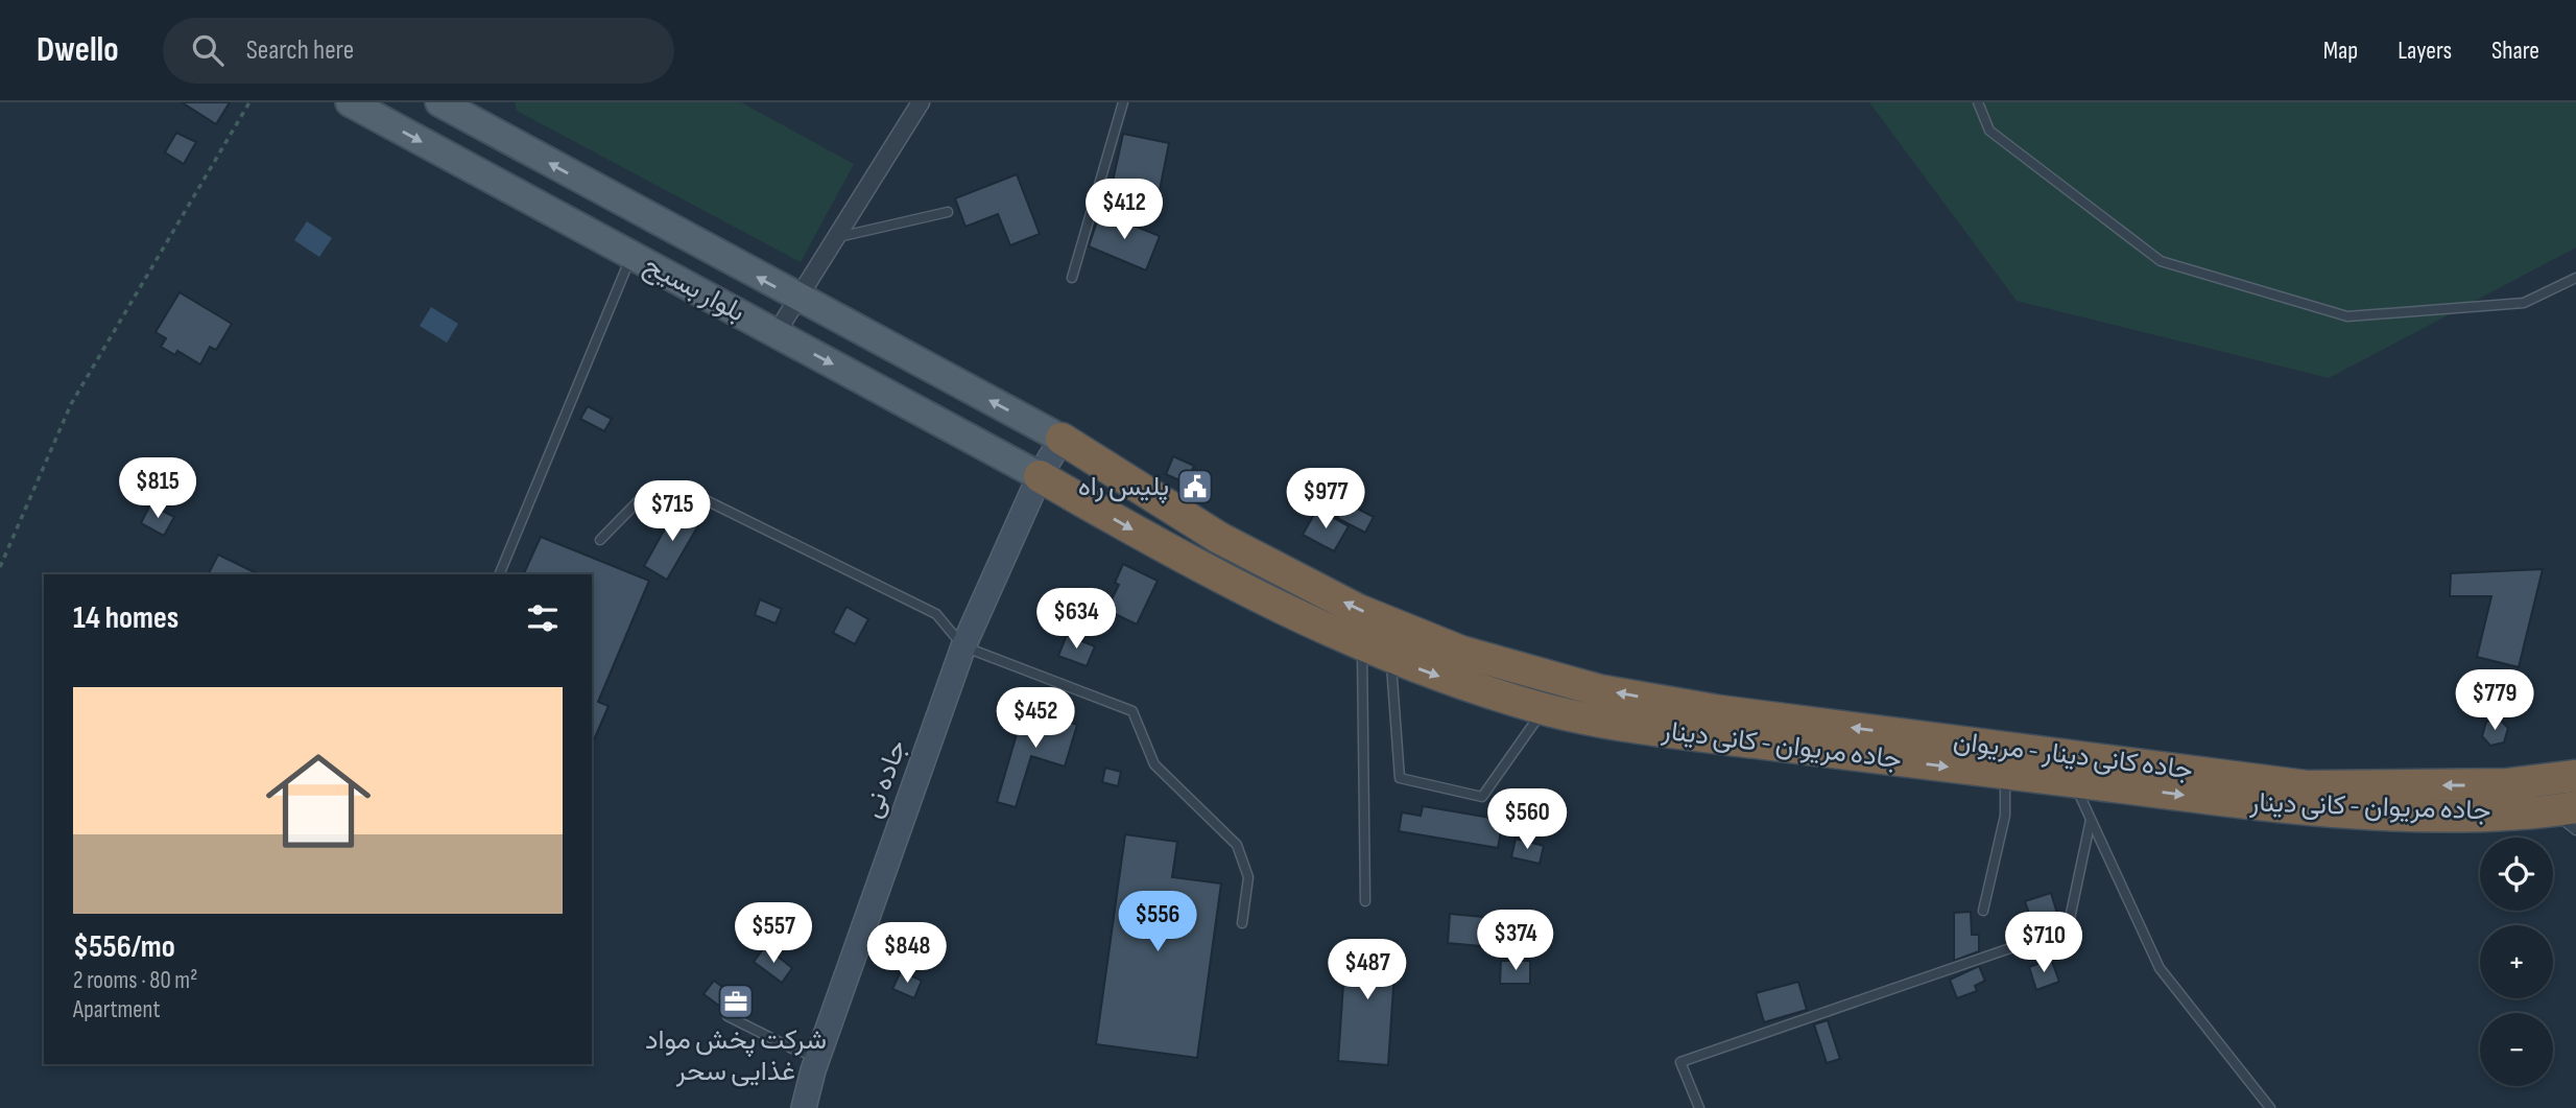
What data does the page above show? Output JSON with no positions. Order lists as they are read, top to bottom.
{
  "streets": {
    "highway": ["جاده مریوان - کانی دینار", "جاده کانی دینار - مریوان"],
    "main road": ["بلوار بسیج", "جاده نی"]
  },
  "crossings": [
    ["بلوار بسیج", "جاده مریوان - کانی دینار"],
    ["بلوار بسیج", "جاده کانی دینار - مریوان"],
    ["بلوار بسیج", "جاده نی"],
    ["جاده مریوان - کانی دینار", "جاده کانی دینار - مریوان"],
    ["جاده مریوان - کانی دینار", "جاده نی"],
    ["جاده کانی دینار - مریوان", "جاده نی"]
  ],
  "one_way": ["جاده مریوان - کانی دینار", "جاده کانی دینار - مریوان"],
  "places": {
    "public building": ["پلیس راه"],
    "office": ["شرکت پخش مواد غذایی سحر"]
  },
  "page": {
    "header": "Dwello",
    "search": "Search here",
    "nav": ["Map", "Layers", "Share"],
    "price": [
      "$412",
      "$815",
      "$977",
      "$715",
      "$634",
      "$779",
      "$452",
      "$560",
      "$556",
      "$557",
      "$374",
      "$710",
      "$848",
      "$487"
    ],
    "heading": "14 homes",
    "list": [
      {
        "name": "$556/mo",
        "note": "2 rooms · 80 m² · Apartment"
      }
    ],
    "map_buttons": ["+", "−"]
  }
}
